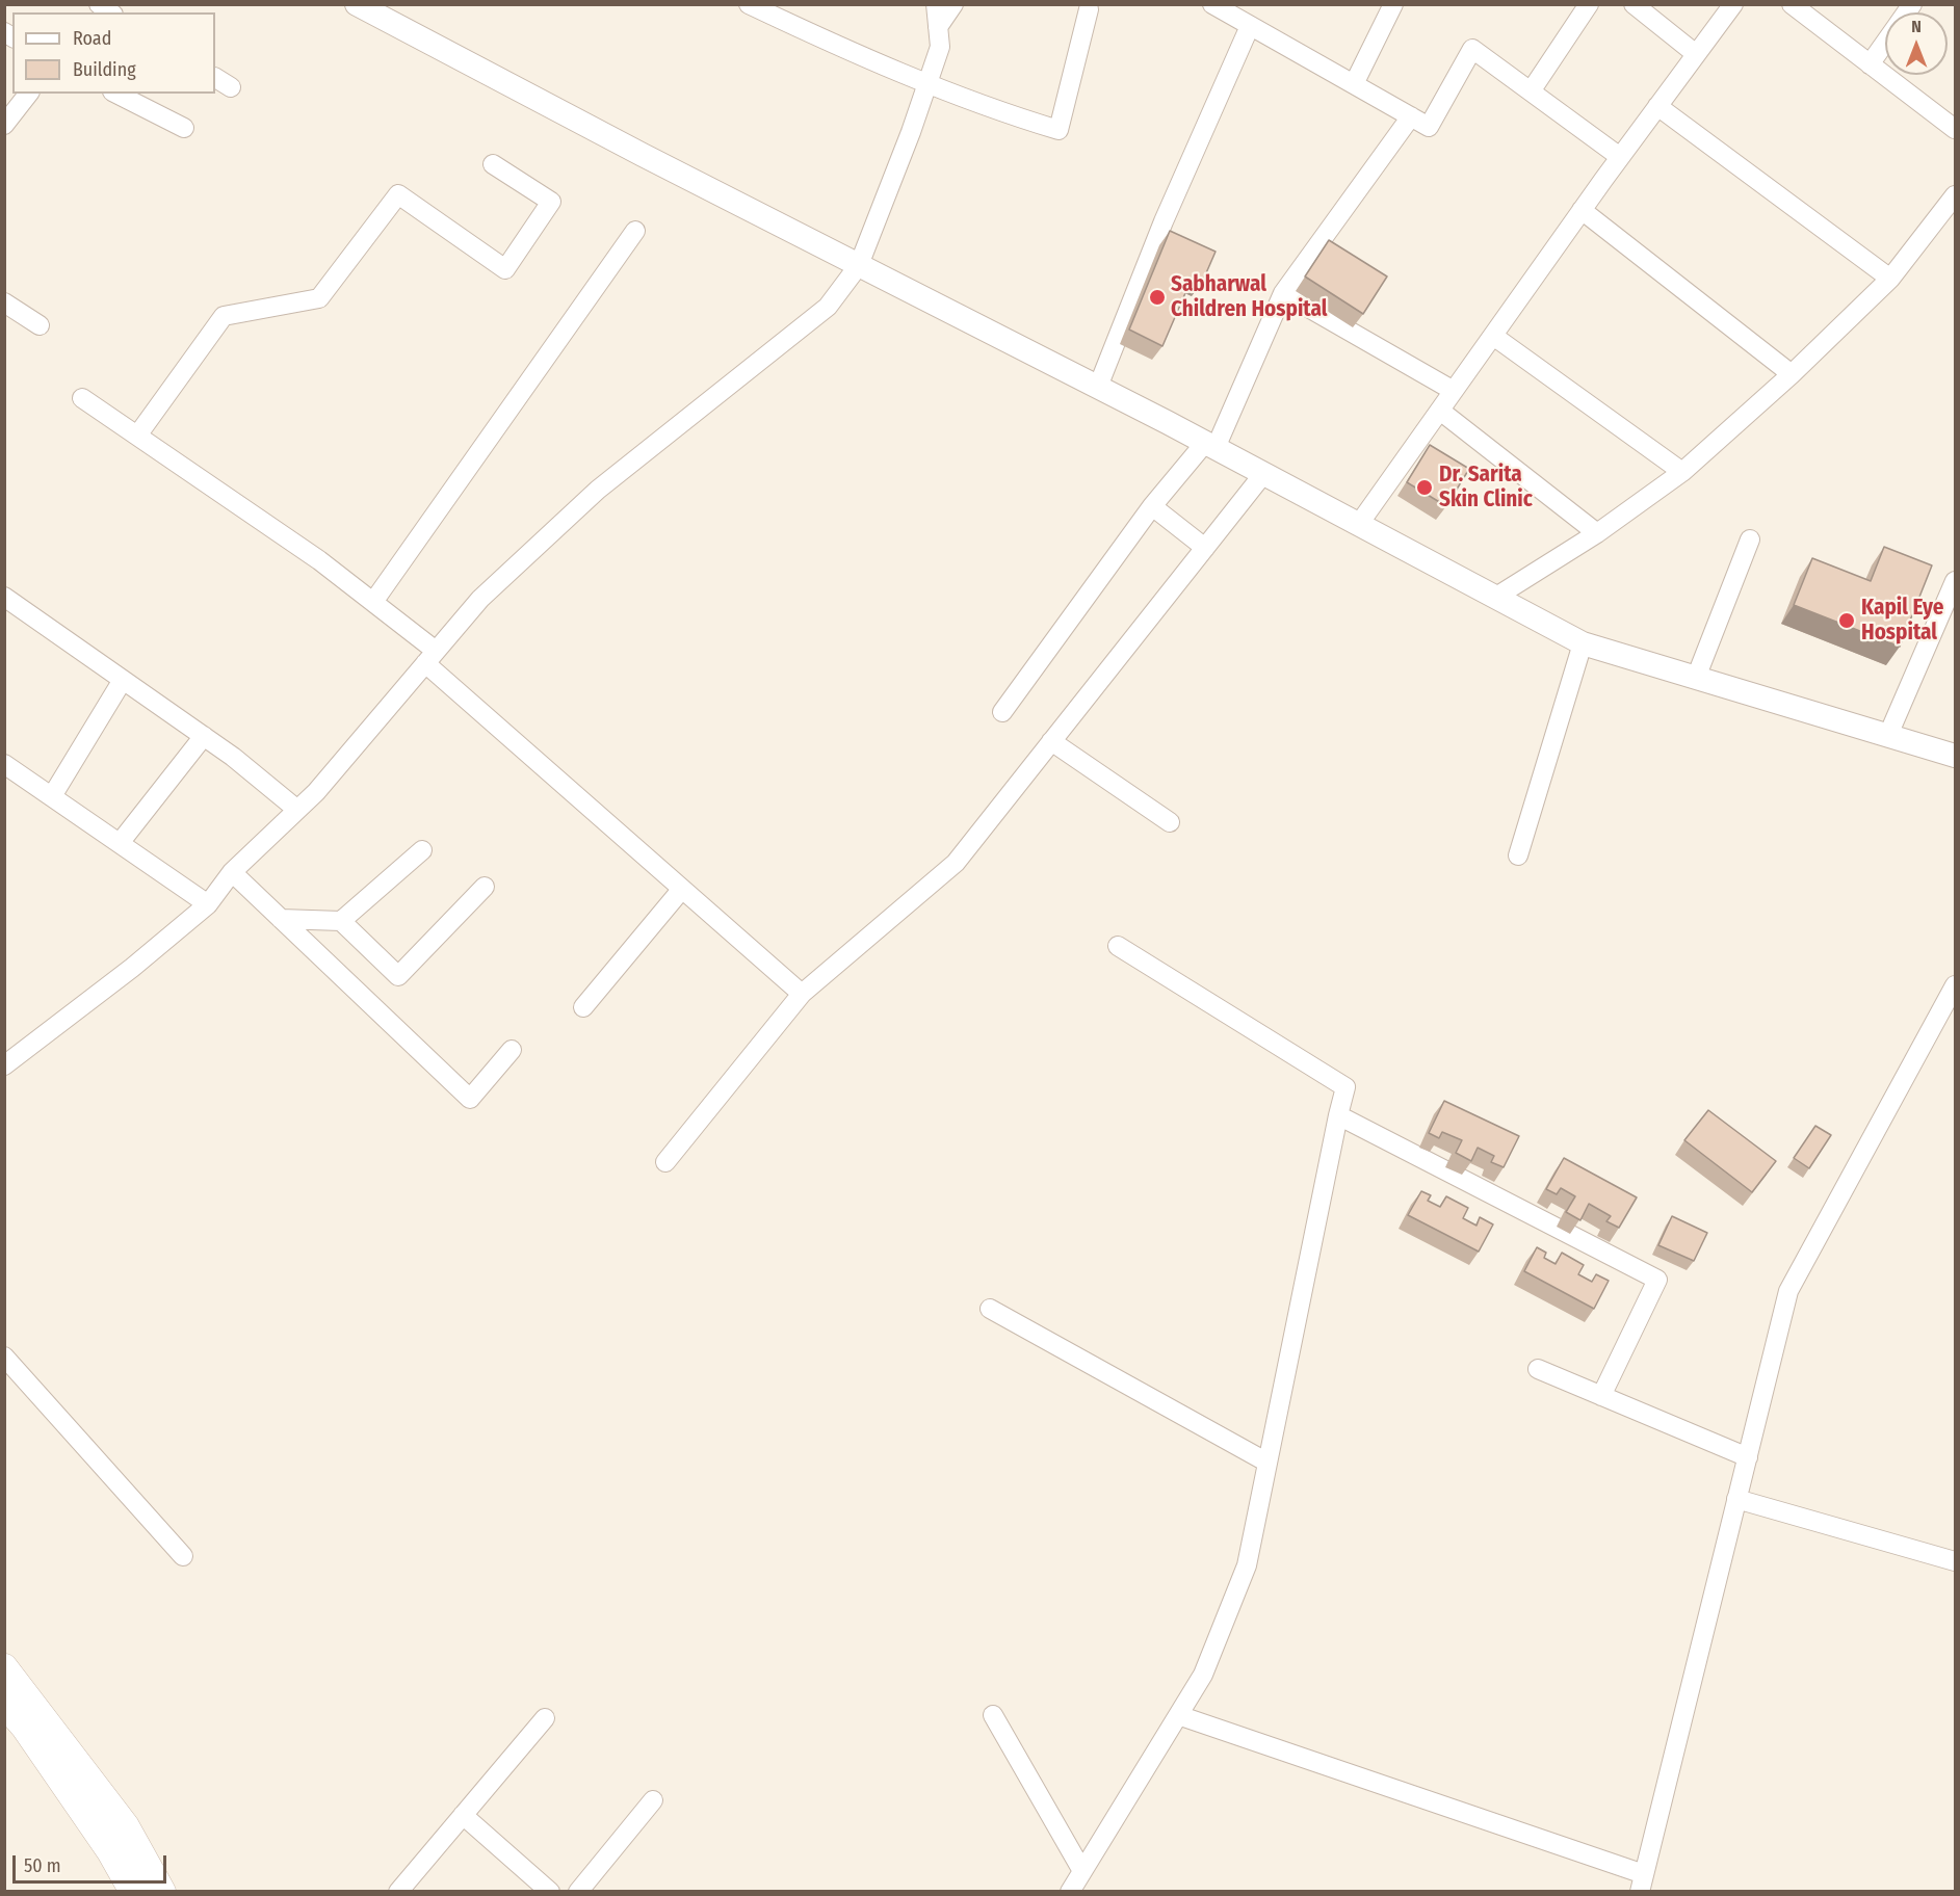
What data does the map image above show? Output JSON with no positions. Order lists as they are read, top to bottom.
{
  "places": ["Sabharwal Children Hospital", "Dr. Sarita Skin Clinic", "Kapil Eye Hospital"],
  "legend": ["Road", "Building"],
  "scale_bar": "50 m",
  "north": "top"
}
